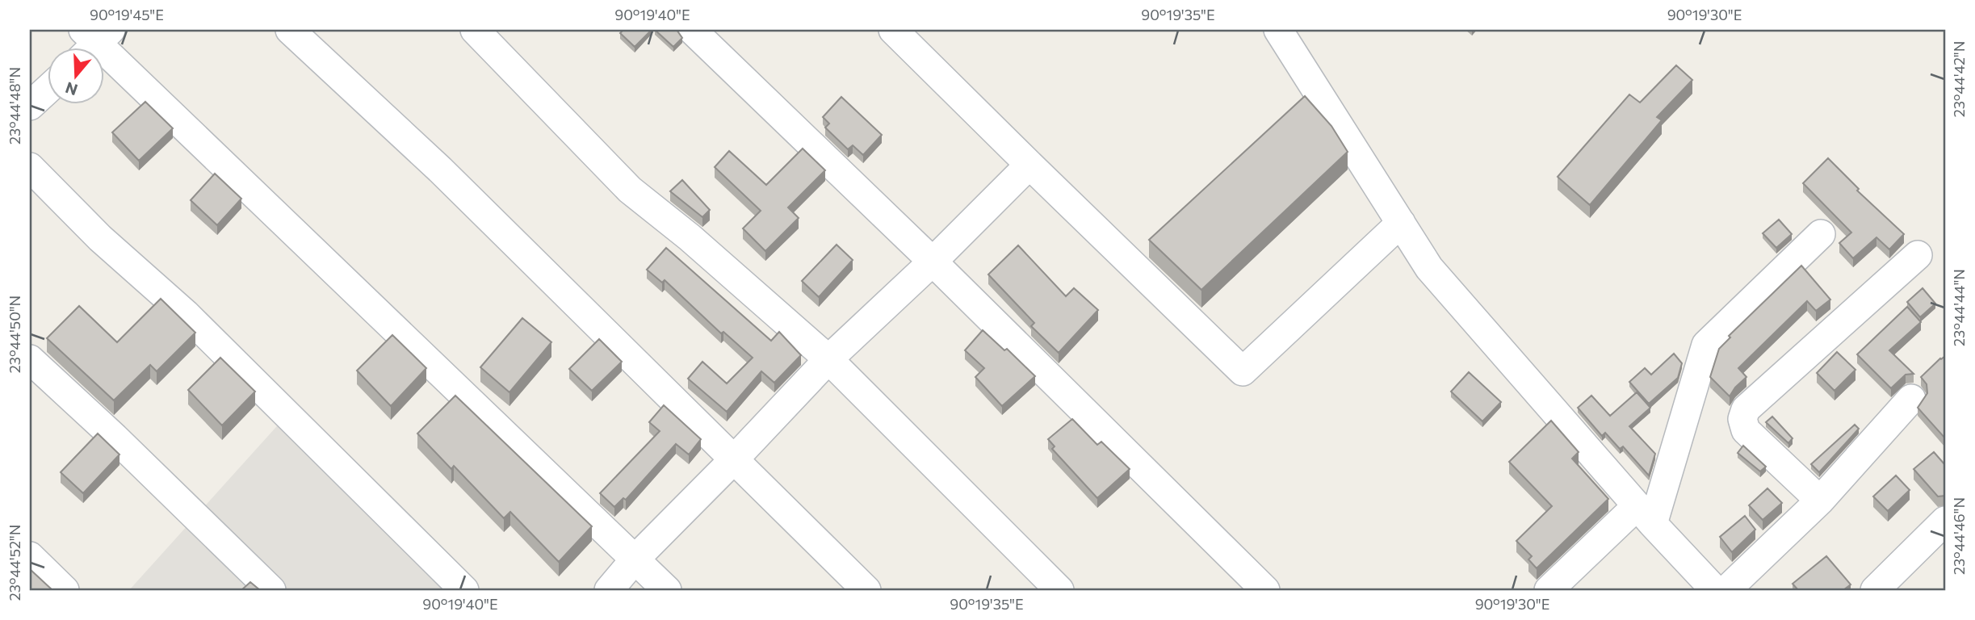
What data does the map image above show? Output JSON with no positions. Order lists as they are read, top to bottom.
{
  "north": "bottom",
  "coordinates": [
    "90°19'45\"E",
    "90°19'40\"E",
    "90°19'35\"E",
    "90°19'30\"E",
    "23°44'42\"N",
    "23°44'48\"N",
    "23°44'44\"N",
    "23°44'50\"N",
    "23°44'46\"N",
    "23°44'52\"N"
  ]
}
